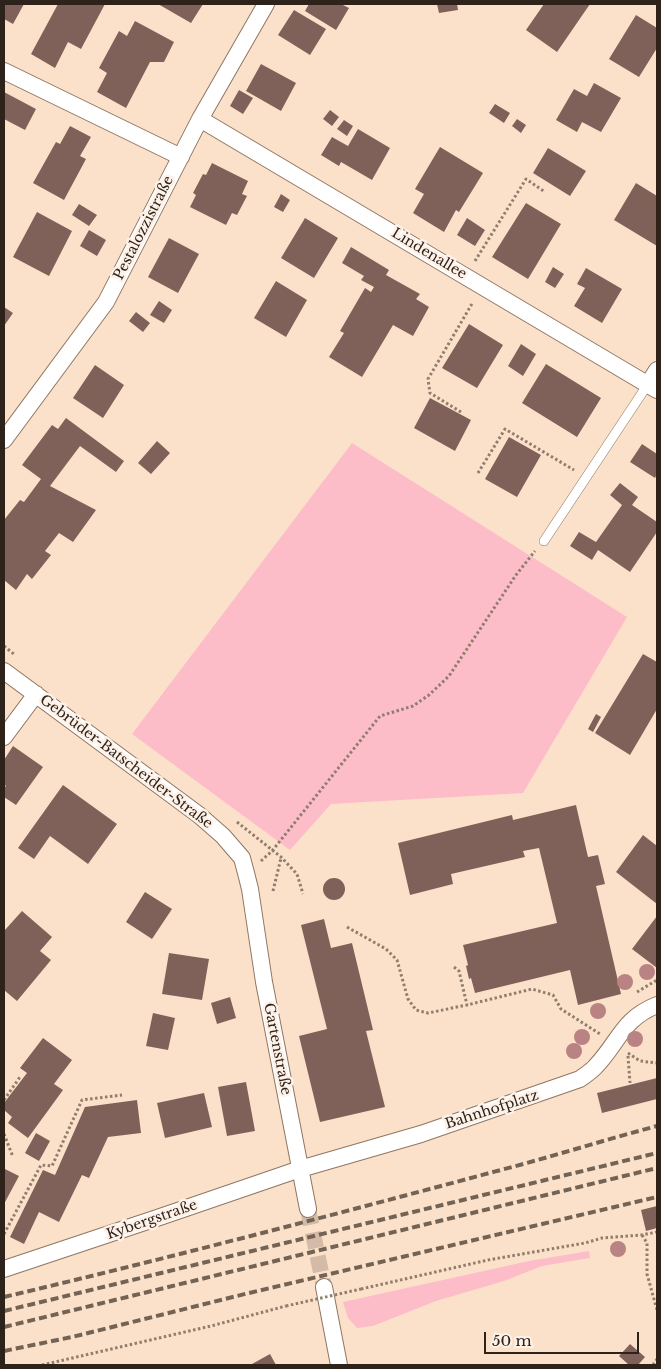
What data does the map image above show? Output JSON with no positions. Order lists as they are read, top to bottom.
{
  "streets": {
    "street": [
      "Pestalozzistraße",
      "Lindenallee",
      "Gebrüder-Batscheider-Straße",
      "Gartenstraße",
      "Bahnhofplatz",
      "Kybergstraße"
    ]
  },
  "crossings": [
    ["Pestalozzistraße", "Lindenallee"],
    ["Gebrüder-Batscheider-Straße", "Gartenstraße"],
    ["Gartenstraße", "Bahnhofplatz"],
    ["Gartenstraße", "Kybergstraße"],
    ["Bahnhofplatz", "Kybergstraße"]
  ],
  "scale_bar": "50 m"
}
